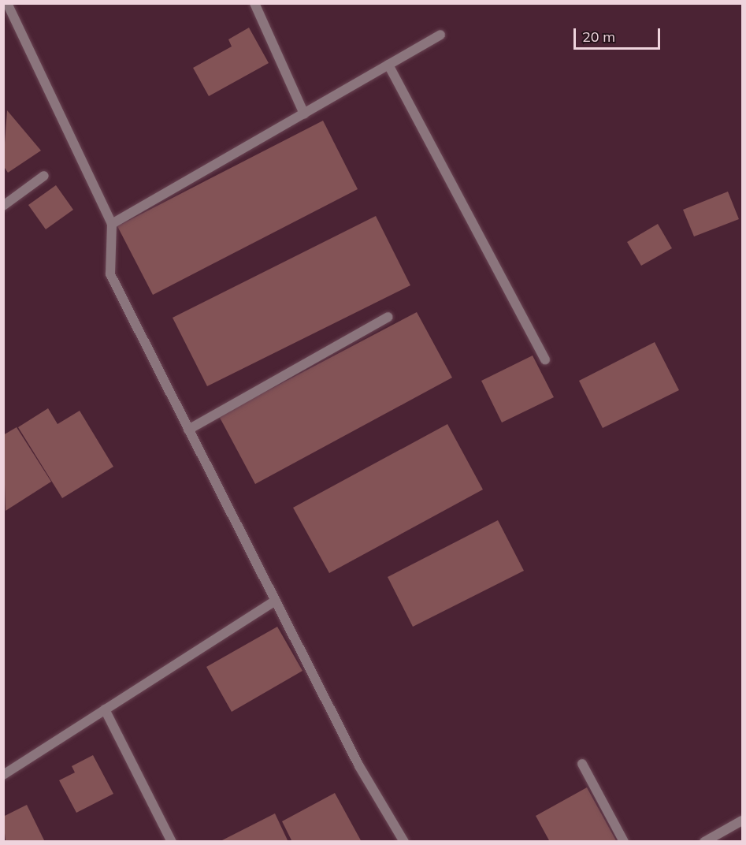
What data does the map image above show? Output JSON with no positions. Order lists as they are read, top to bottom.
{
  "scale_bar": "20 m"
}
